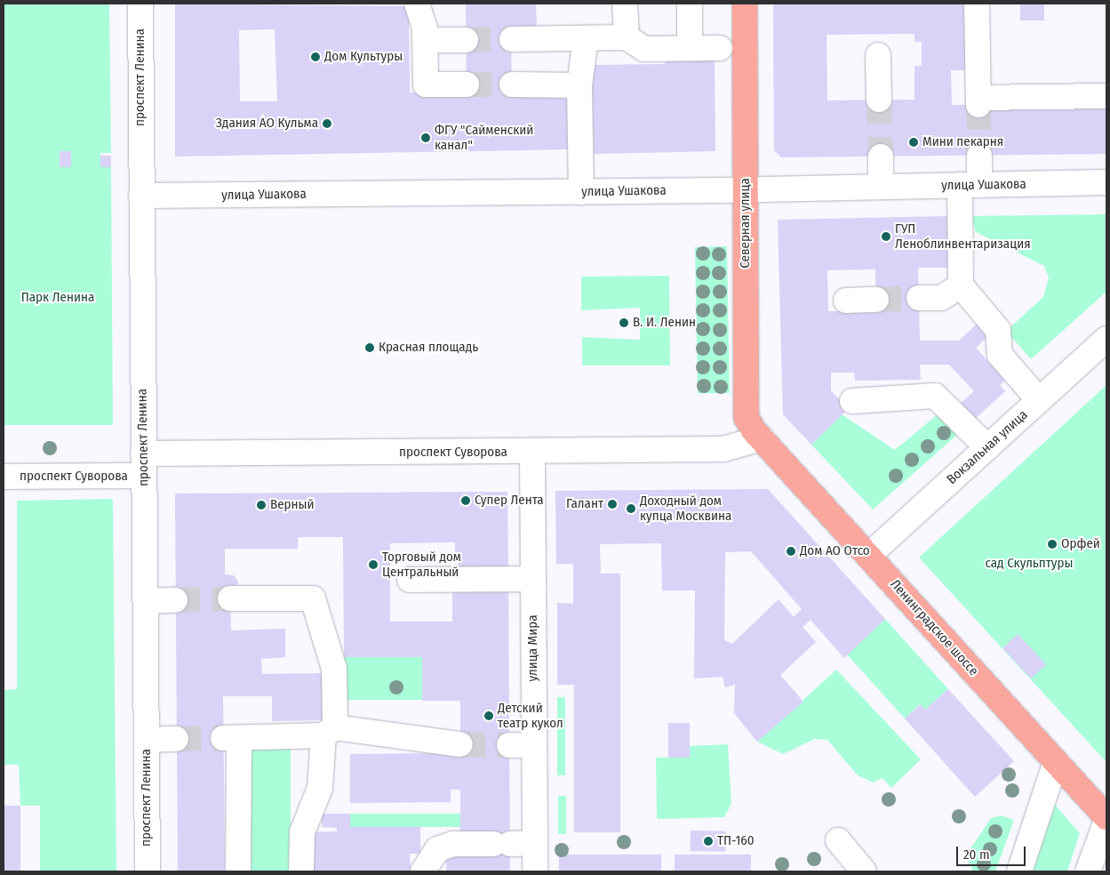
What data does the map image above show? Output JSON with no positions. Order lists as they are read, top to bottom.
{
  "streets": {
    "main road": ["Северная улица", "Ленинградское шоссе"],
    "street": [
      "проспект Ленина",
      "улица Ушакова",
      "Вокзальная улица",
      "проспект Суворова",
      "улица Мира"
    ]
  },
  "crossings": [
    ["проспект Ленина", "улица Ушакова"],
    ["проспект Ленина", "проспект Суворова"],
    ["улица Ушакова", "Северная улица"],
    ["Северная улица", "проспект Суворова"],
    ["Северная улица", "Ленинградское шоссе"],
    ["Вокзальная улица", "Ленинградское шоссе"],
    ["проспект Суворова", "Ленинградское шоссе"],
    ["проспект Суворова", "улица Мира"]
  ],
  "parks": ["Парк Ленина", "сад Скульптуры"],
  "places": [
    "Дом Культуры",
    "Здания АО Кульма",
    "ФГУ \"Сайменский канал\"",
    "Мини пекарня",
    "ГУП Леноблинвентаризация",
    "В. И. Ленин",
    "Красная площадь",
    "Супер Лента",
    "Галант",
    "Верный",
    "Доходный дом купца Москвина",
    "Орфей",
    "Дом АО Отсо",
    "Торговый дом Центральный",
    "Детский театр кукол",
    "ТП-160"
  ],
  "scale_bar": "20 m"
}
